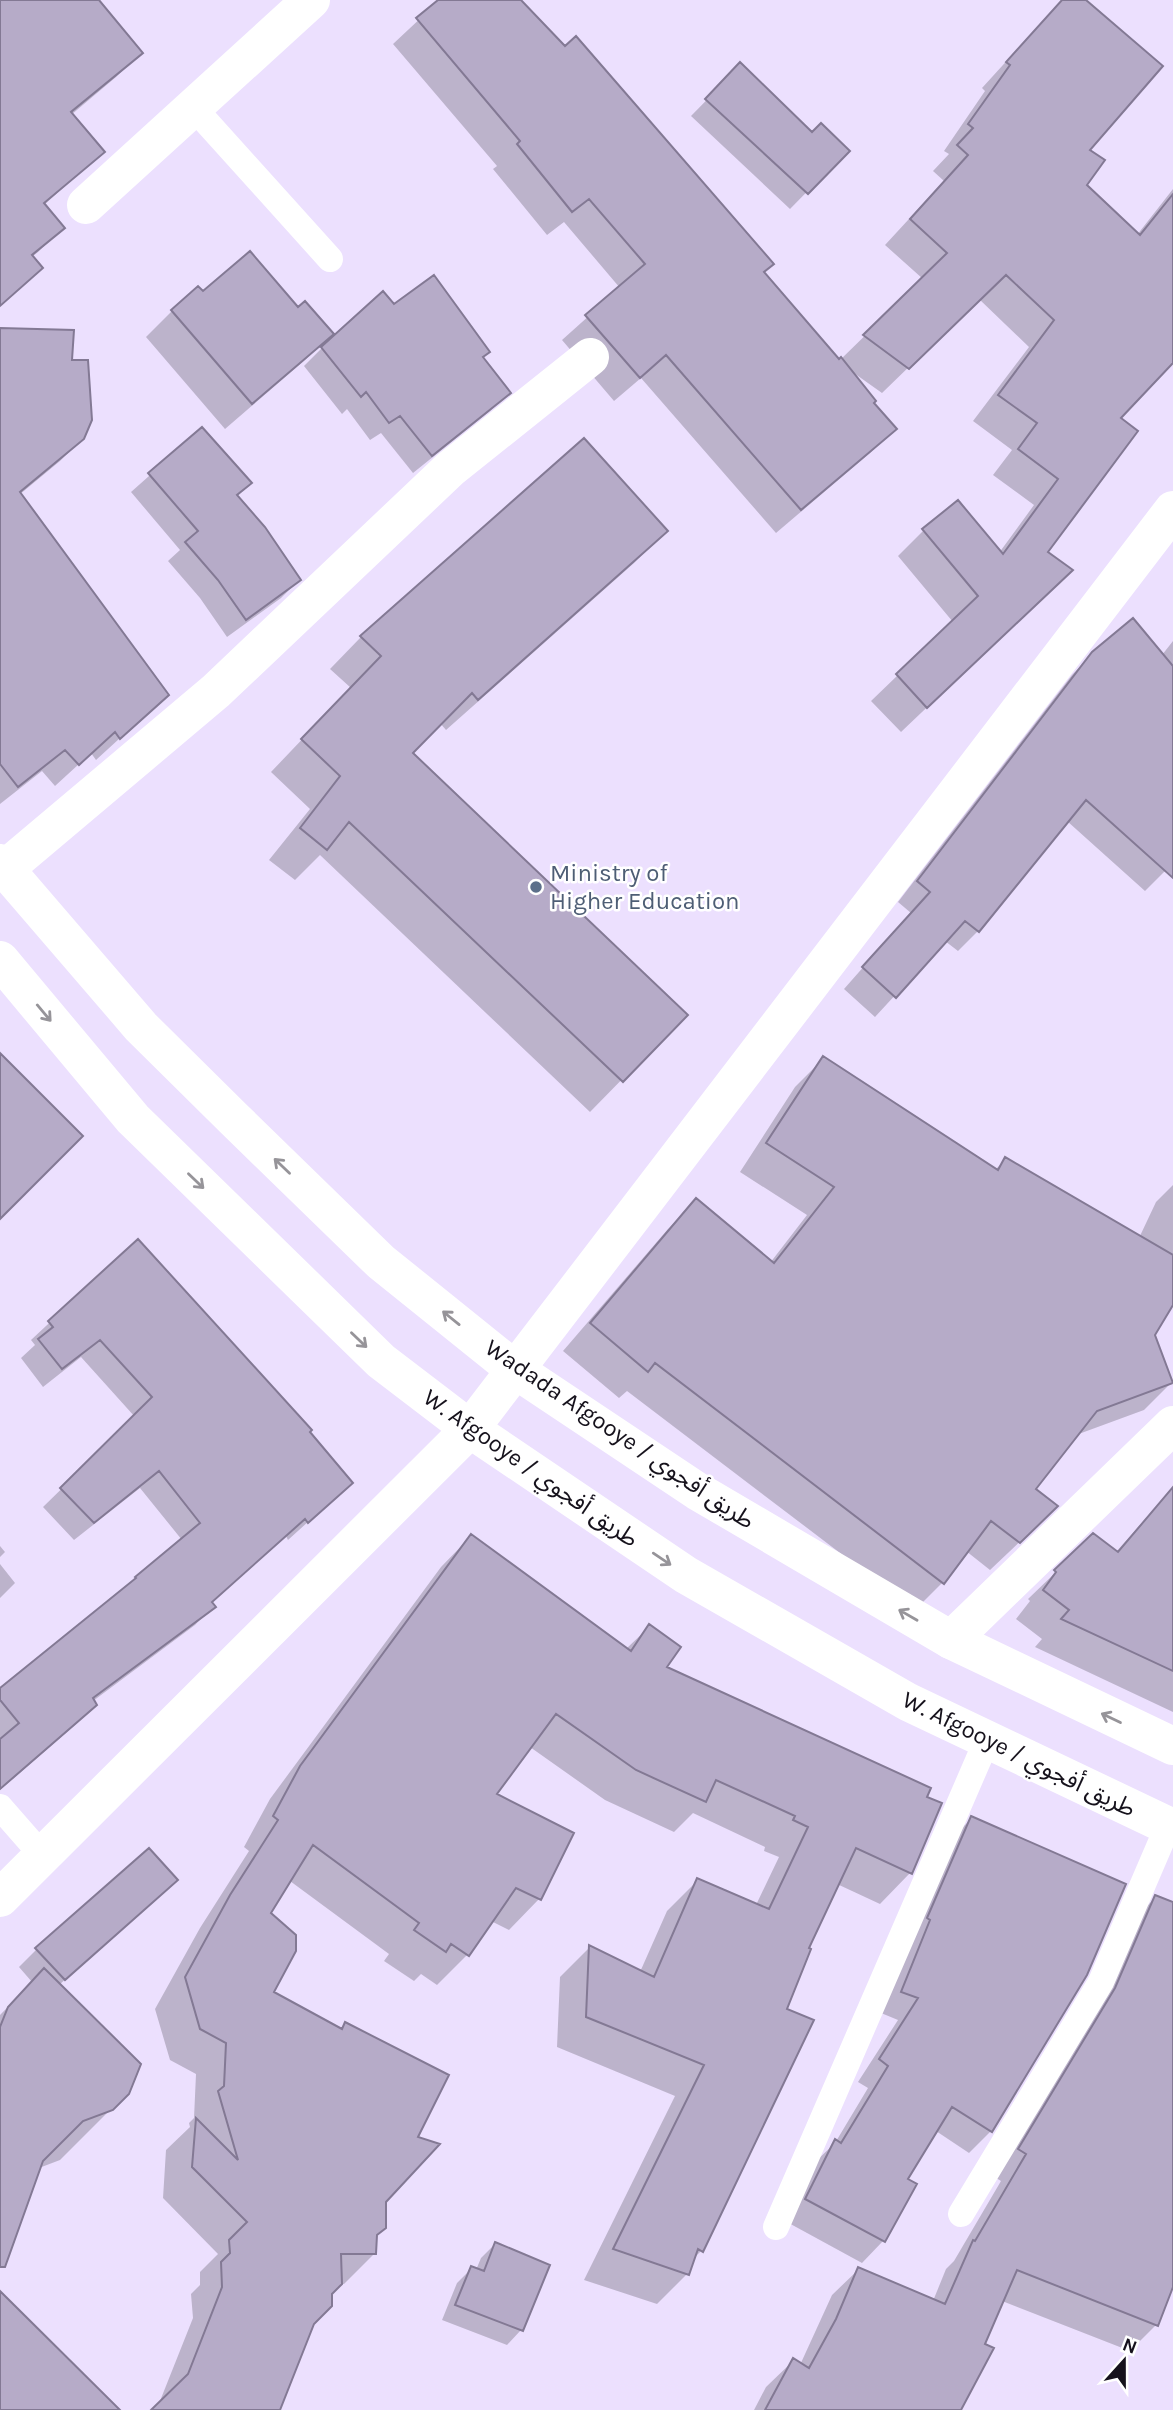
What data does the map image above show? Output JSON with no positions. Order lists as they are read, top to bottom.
{
  "streets": {
    "main road": ["Wadada Afgooye / طريق أفجوي", "W. Afgooye / طريق أفجوي"]
  },
  "one_way": ["Wadada Afgooye / طريق أفجوي", "W. Afgooye / طريق أفجوي"],
  "places": ["Ministry of Higher Education"],
  "north": "top"
}
